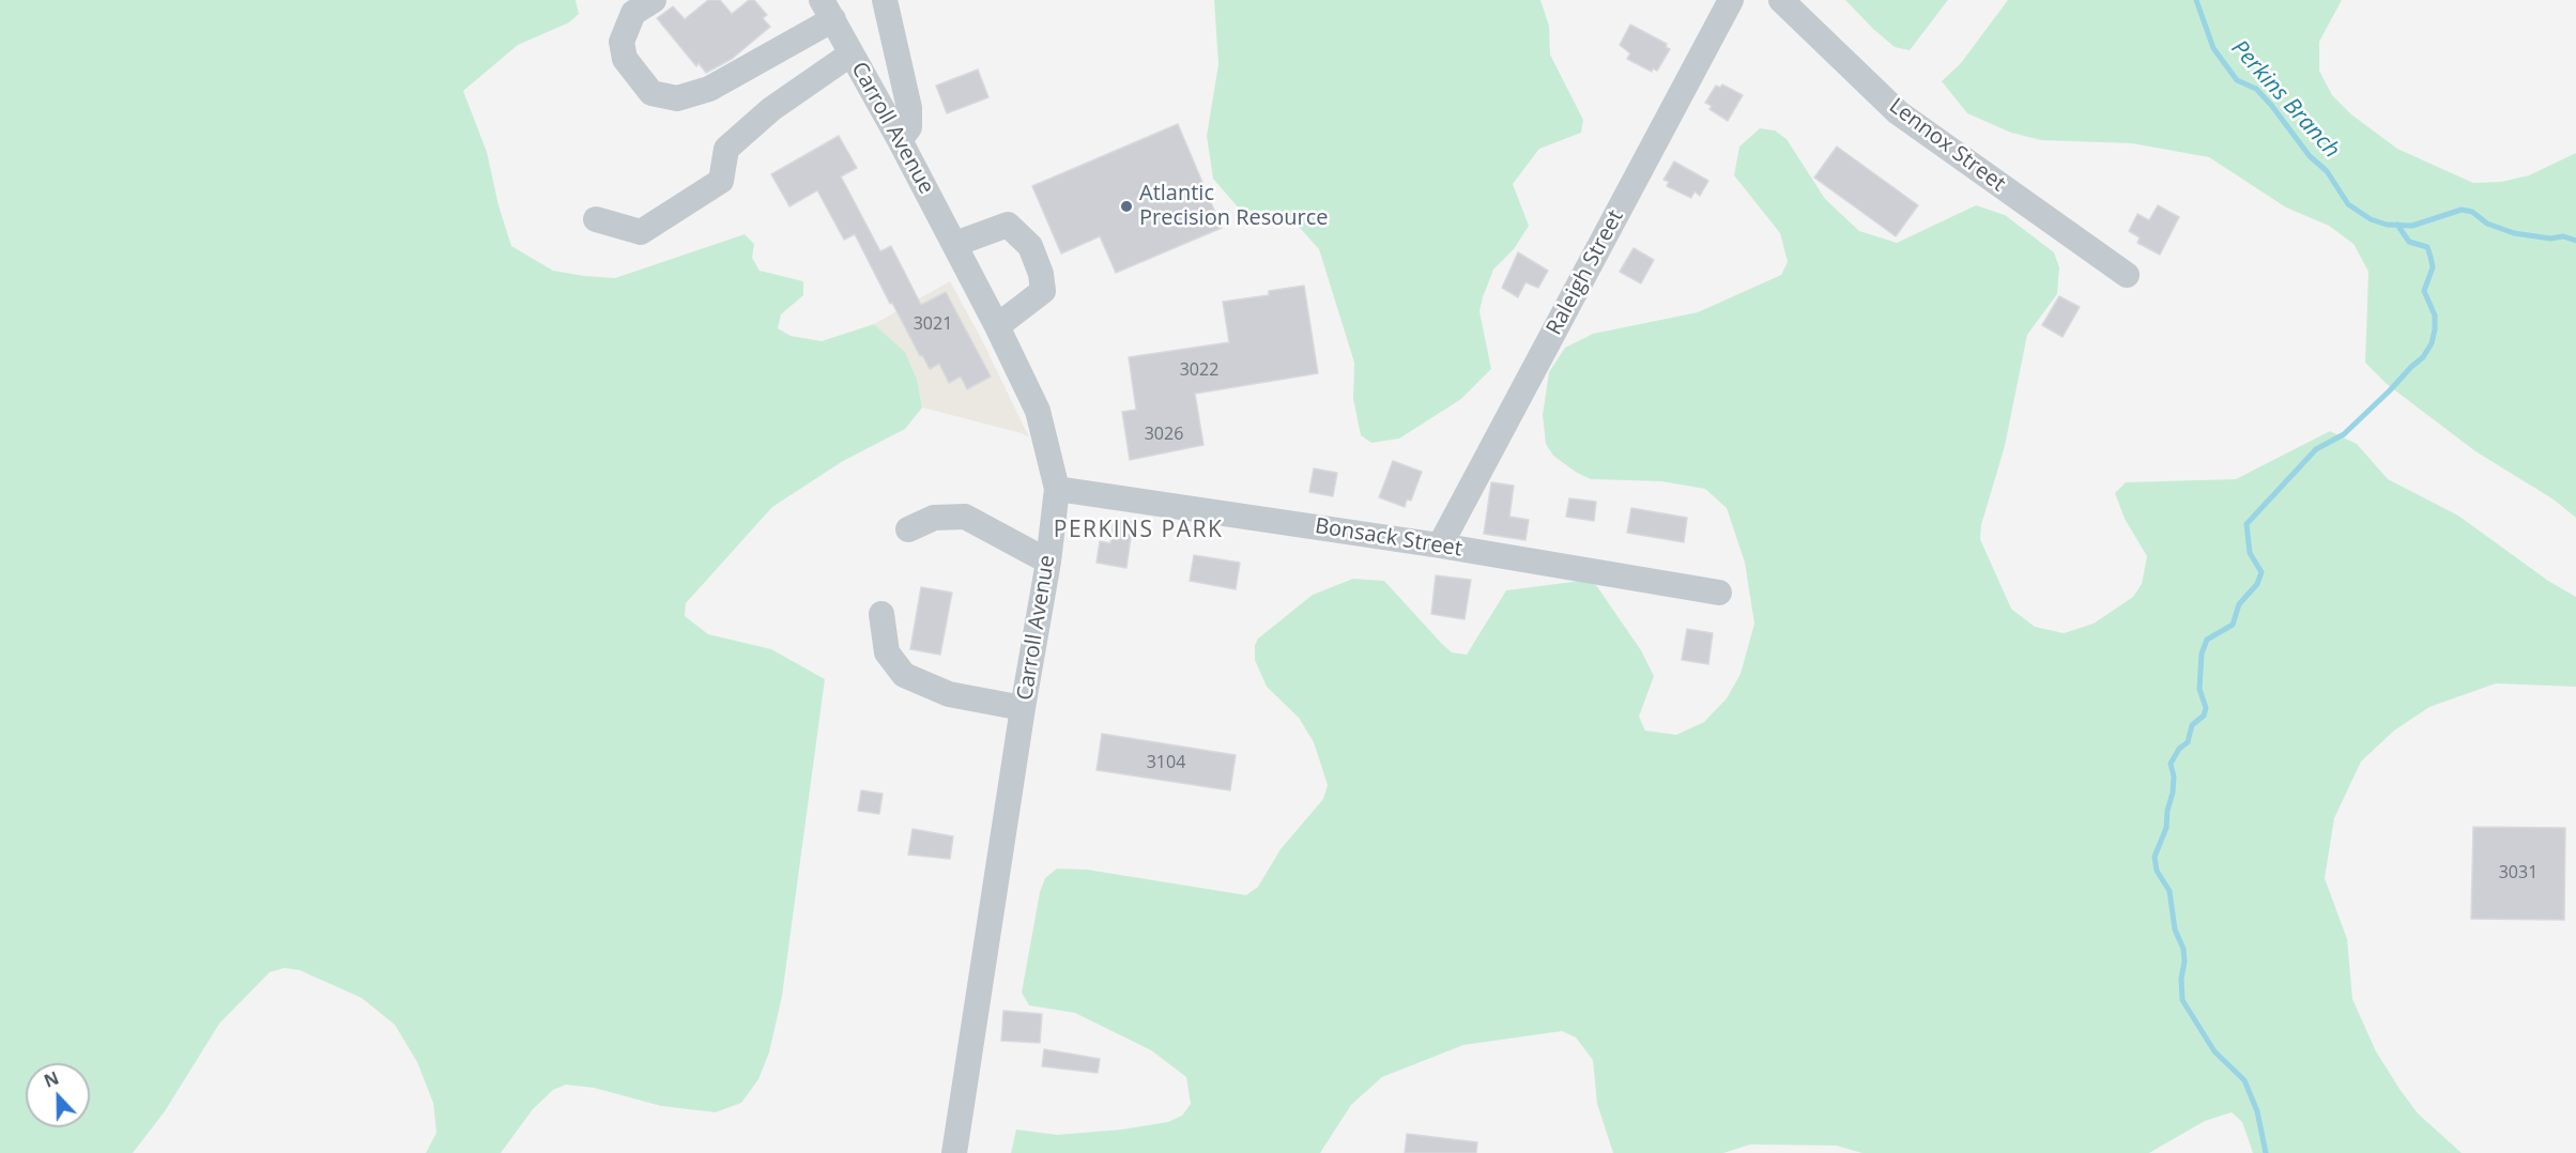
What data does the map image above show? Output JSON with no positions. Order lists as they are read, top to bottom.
{
  "streets": {
    "street": [
      "Carroll Avenue",
      "Lennox Street",
      "Raleigh Street",
      "Bonsack Street"
    ]
  },
  "crossings": [
    ["Carroll Avenue", "Bonsack Street"],
    ["Raleigh Street", "Bonsack Street"]
  ],
  "districts": ["PERKINS PARK"],
  "water": ["Perkins Branch"],
  "places": ["Atlantic Precision Resource"],
  "house_numbers": [
    "3021",
    "3022",
    "3026",
    "3104",
    "3031"
  ],
  "north": "top"
}
